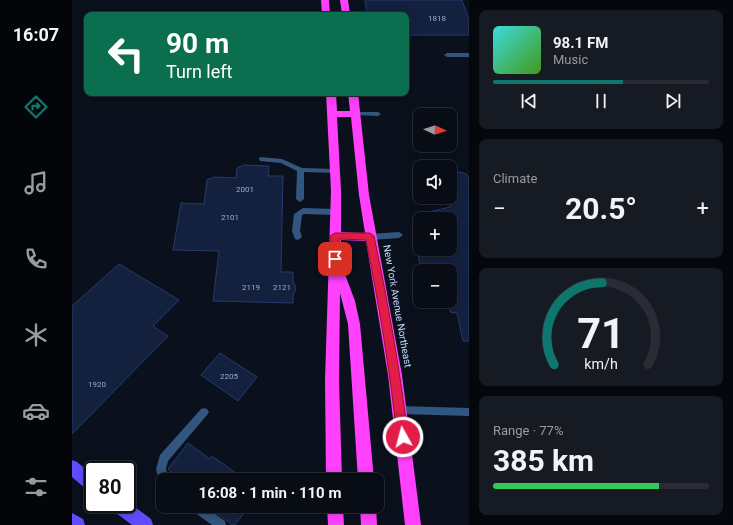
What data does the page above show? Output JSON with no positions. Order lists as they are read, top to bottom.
{
  "streets": {
    "highway": ["New York Avenue Northeast"]
  },
  "house_numbers": [
    "1818",
    "2001",
    "2101",
    "2119",
    "2121",
    "2205",
    "1920"
  ],
  "north": "right",
  "page": {
    "tabs": "16:07",
    "turn": ["90 m", "Turn left"],
    "song": ["98.1 FM", "Music"],
    "map_buttons": ["+", "−"],
    "tile": [
      "Climate",
      ["Range · 77%", "385 km"]
    ],
    "heat": ["−", "20.5°", "+"],
    "limit": "80",
    "trip": "16:08 · 1 min · 110 m",
    "gauge": ["71", "km/h"]
  }
}
